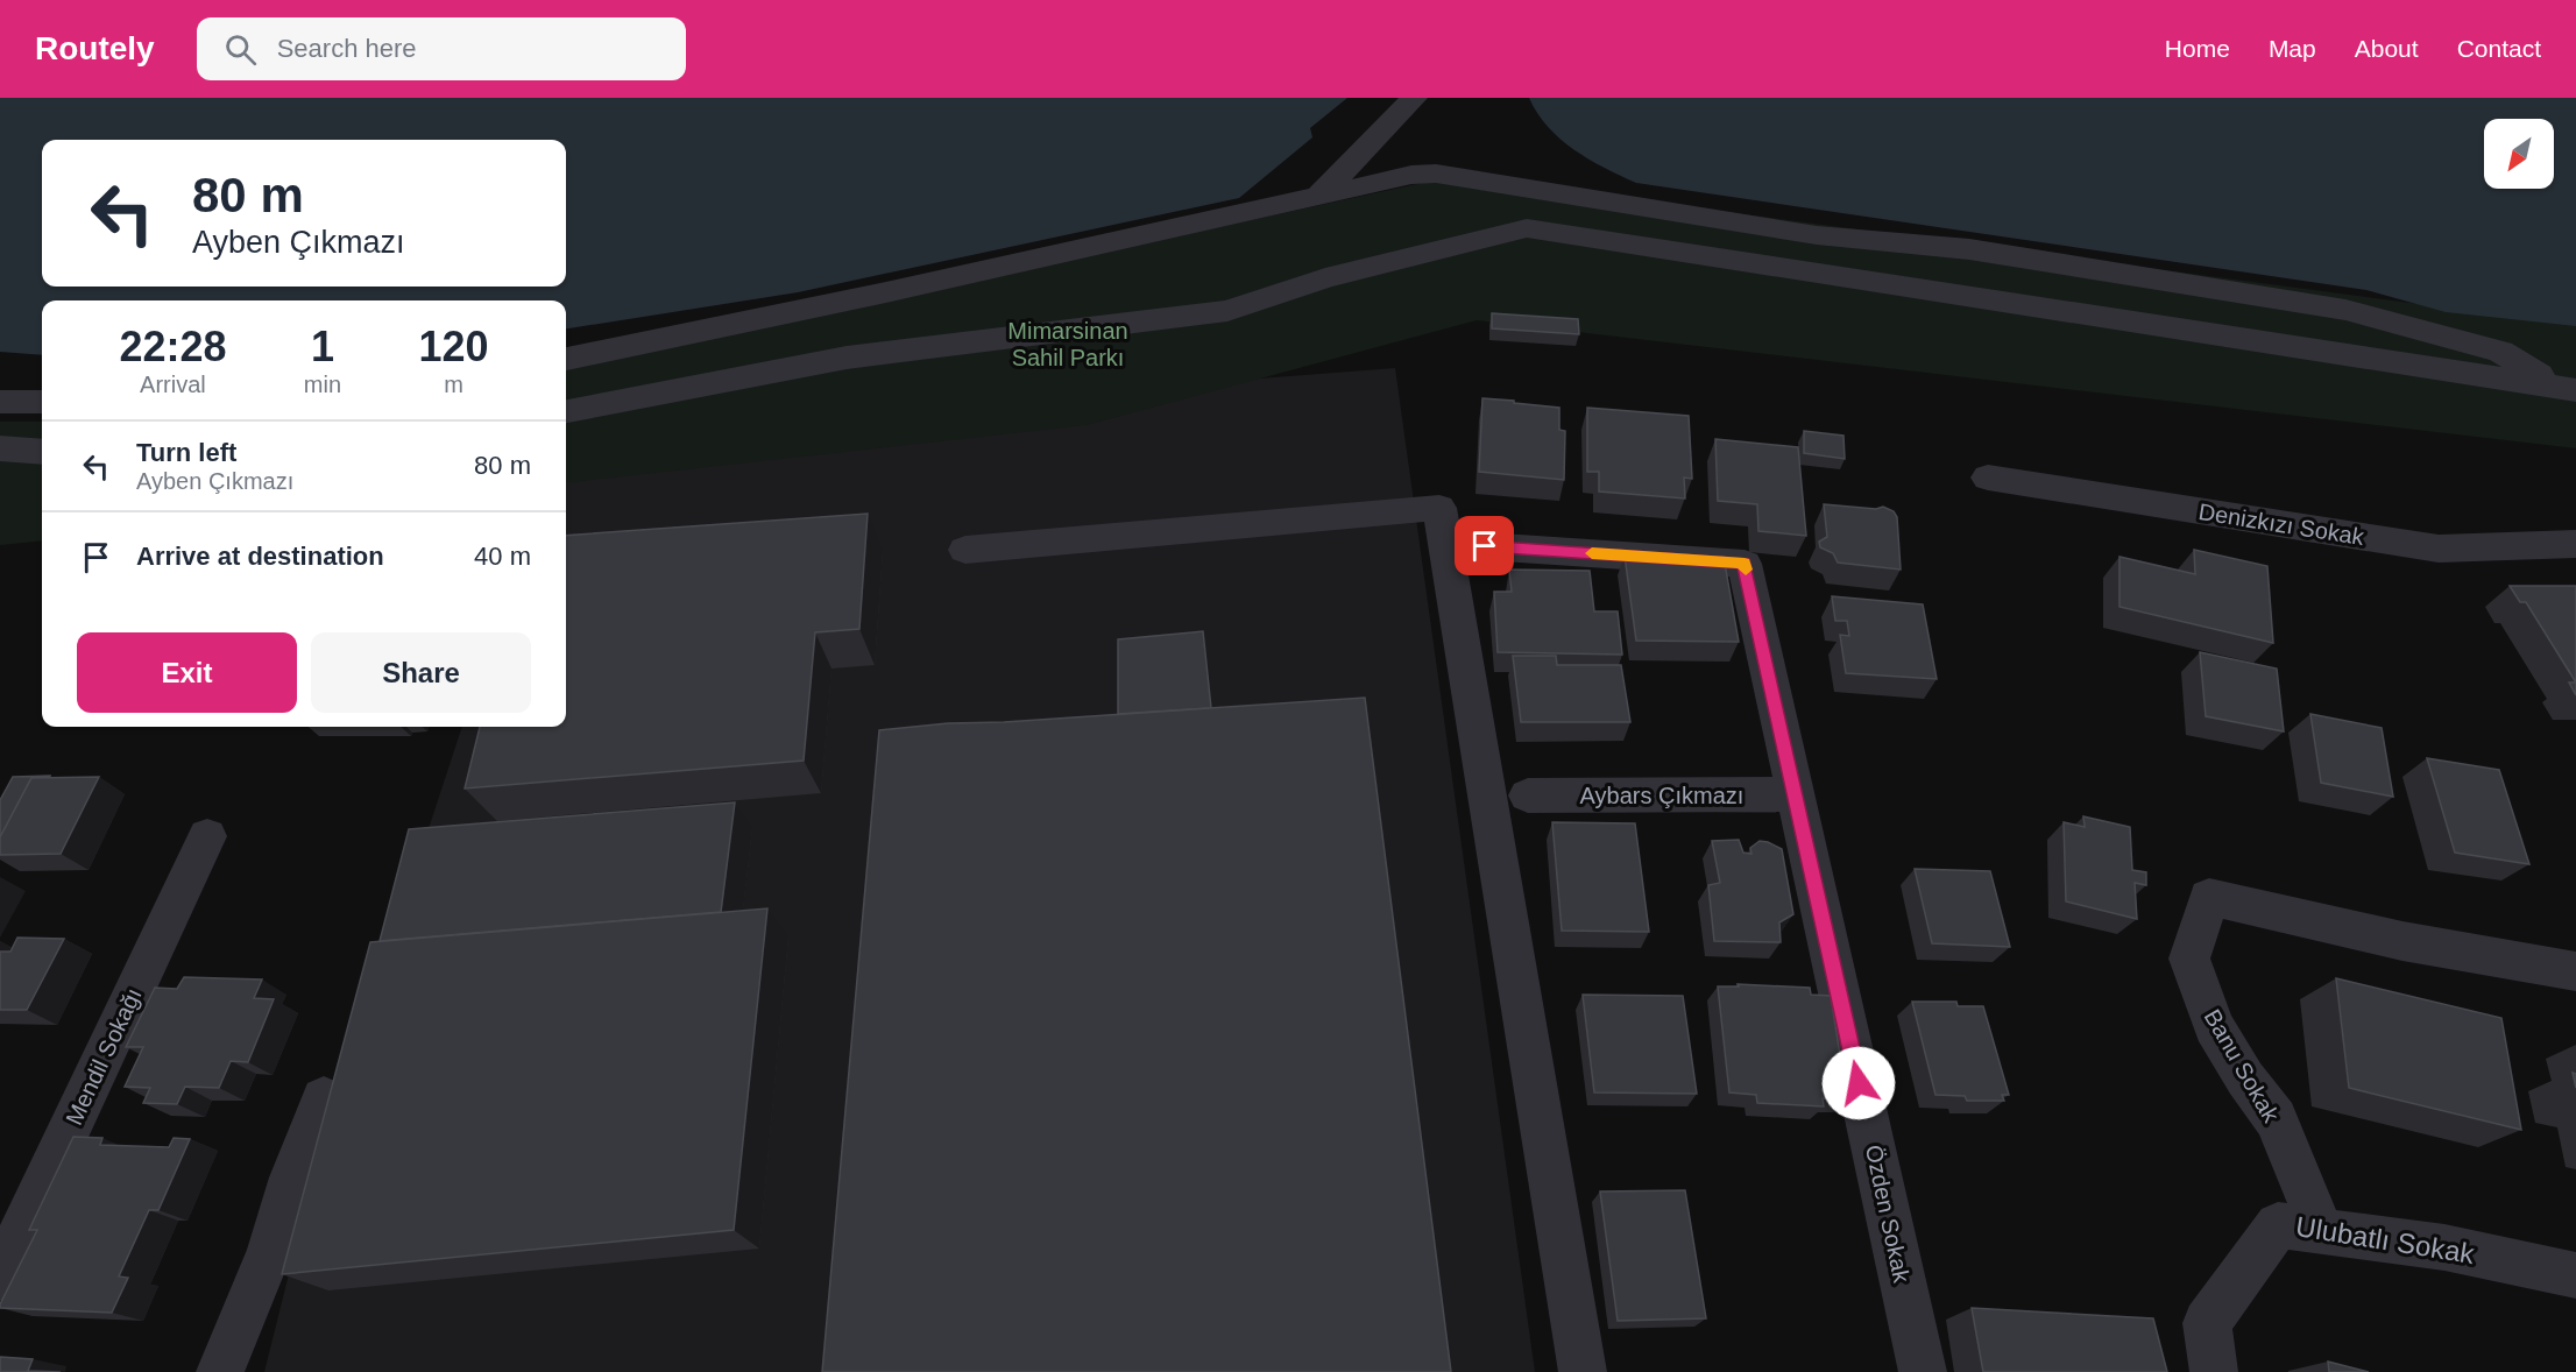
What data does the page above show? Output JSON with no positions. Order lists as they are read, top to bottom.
{
  "streets": {
    "street": [
      "Denizkızı Sokak",
      "Aybars Çıkmazı",
      "Mendil Sokağı",
      "Banu Sokak",
      "Özden Sokak",
      "Ulubatlı Sokak"
    ]
  },
  "crossings": [
    ["Aybars Çıkmazı", "Özden Sokak"],
    ["Banu Sokak", "Ulubatlı Sokak"]
  ],
  "parks": ["Mimarsinan Sahil Parkı"],
  "north": "bottom left",
  "page": {
    "header": "Routely",
    "search": "Search here",
    "nav": [
      "Home",
      "Map",
      "About",
      "Contact"
    ],
    "turn": ["80 m", "Ayben Çıkmazı"],
    "eta": [
      "22:28",
      "Arrival",
      "1",
      "min",
      "120",
      "m"
    ],
    "list": [
      {
        "name": "Turn left",
        "note": "Ayben Çıkmazı",
        "value": "80 m"
      },
      {
        "name": "Arrive at destination",
        "value": "40 m"
      }
    ],
    "buttons": ["Exit", "Share"]
  }
}
